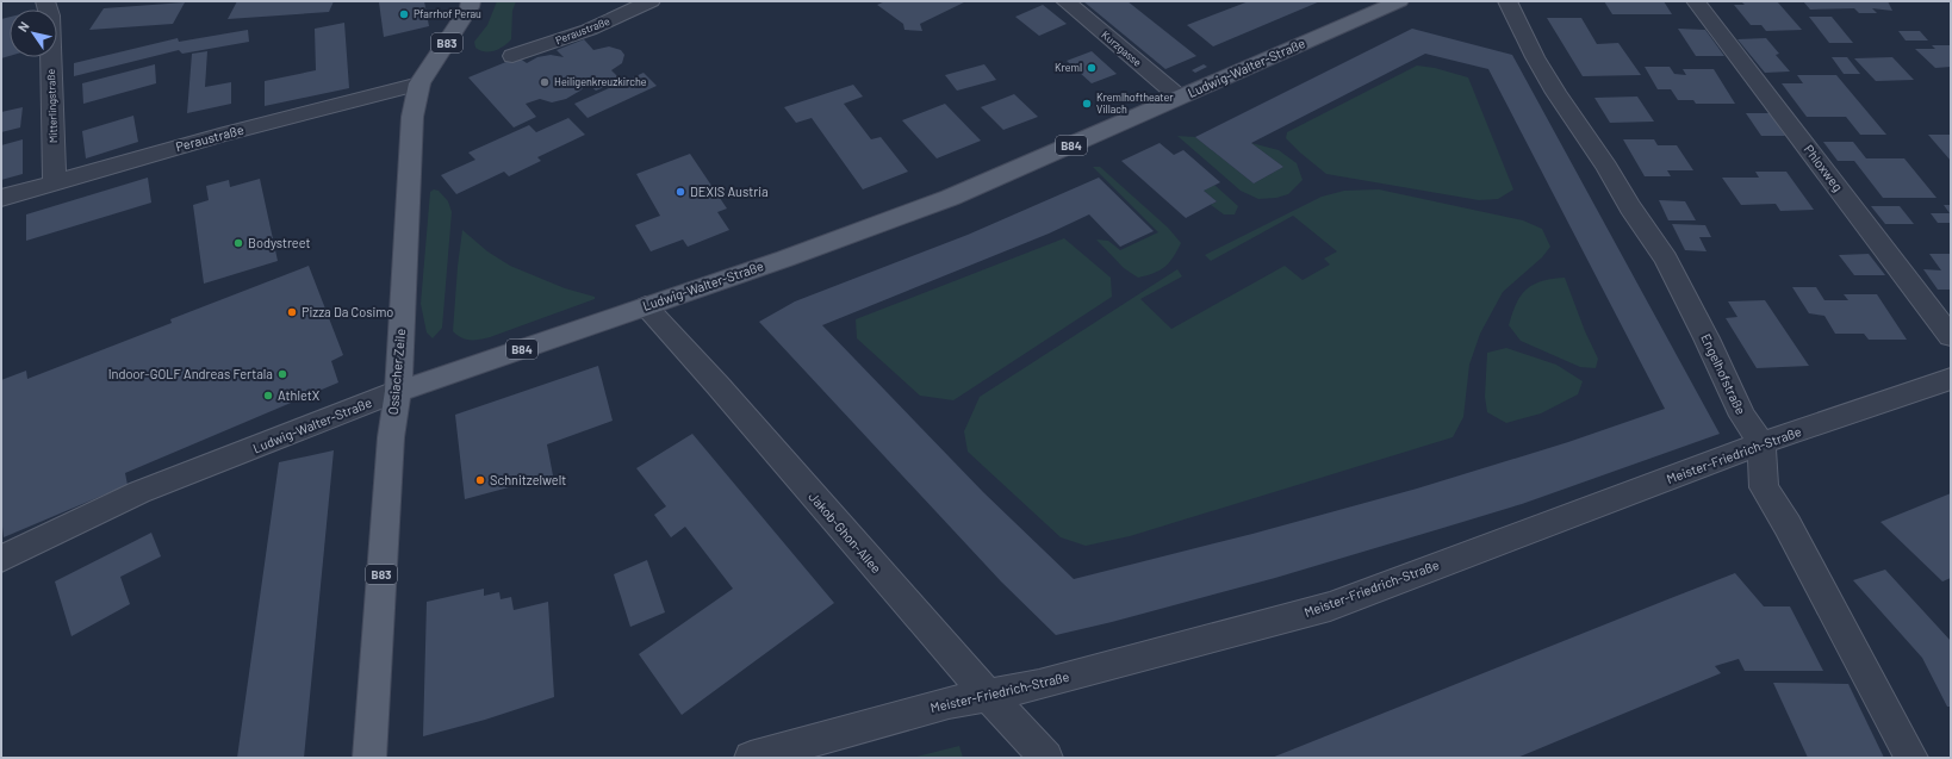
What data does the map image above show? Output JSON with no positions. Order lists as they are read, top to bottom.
{
  "streets": {
    "main road": [
      "B83",
      "Ludwig-Walter-Straße",
      "B84",
      "Ossiacher Zeile"
    ],
    "street": [
      "Peraustraße",
      "Kurzgasse",
      "Mitterlingstraße",
      "Phloxweg",
      "Engelhofstraße",
      "Meister-Friedrich-Straße",
      "Jakob-Ghon-Allee"
    ]
  },
  "crossings": [
    ["Peraustraße", "Mitterlingstraße"],
    ["Peraustraße", "Ossiacher Zeile"],
    ["Kurzgasse", "Ludwig-Walter-Straße"],
    ["Ludwig-Walter-Straße", "Ossiacher Zeile"],
    ["Ludwig-Walter-Straße", "Jakob-Ghon-Allee"],
    ["Engelhofstraße", "Meister-Friedrich-Straße"],
    ["Meister-Friedrich-Straße", "Jakob-Ghon-Allee"]
  ],
  "places": [
    "Pfarrhof Perau",
    "Kreml",
    "Heiligenkreuzkirche",
    "Kremlhoftheater Villach",
    "DEXIS Austria",
    "Bodystreet",
    "Pizza Da Cosimo",
    "Indoor-GOLF Andreas Fertala",
    "AthletX",
    "Schnitzelwelt"
  ],
  "north": "top left"
}
